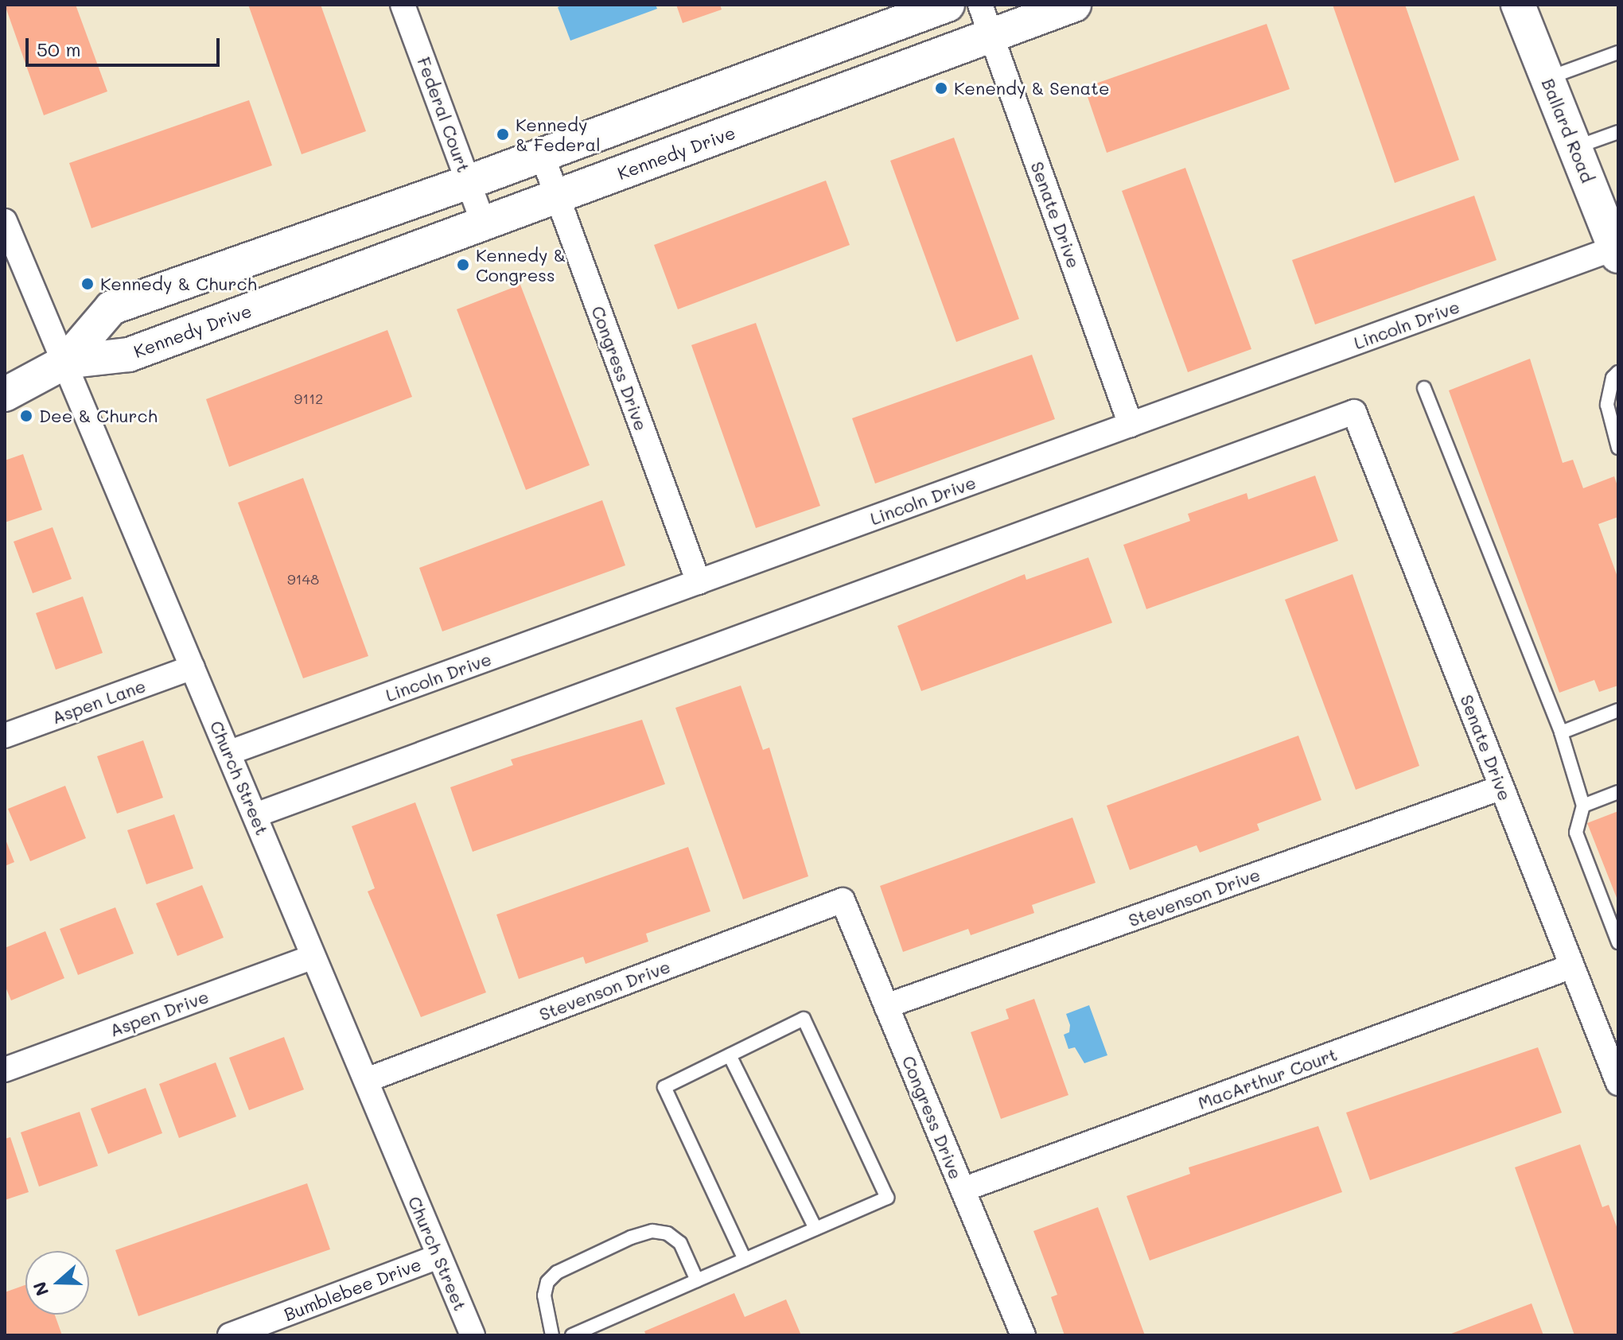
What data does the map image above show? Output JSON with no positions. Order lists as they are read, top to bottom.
{
  "streets": {
    "street": [
      "Federal Court",
      "Ballard Road",
      "Kennedy Drive",
      "Senate Drive",
      "Lincoln Drive",
      "Congress Drive",
      "Aspen Lane",
      "Church Street",
      "Stevenson Drive",
      "Aspen Drive",
      "MacArthur Court",
      "Bumblebee Drive"
    ]
  },
  "crossings": [
    ["Federal Court", "Kennedy Drive"],
    ["Ballard Road", "Lincoln Drive"],
    ["Kennedy Drive", "Senate Drive"],
    ["Kennedy Drive", "Congress Drive"],
    ["Kennedy Drive", "Church Street"],
    ["Senate Drive", "Lincoln Drive"],
    ["Senate Drive", "Church Street"],
    ["Senate Drive", "Stevenson Drive"],
    ["Senate Drive", "MacArthur Court"],
    ["Lincoln Drive", "Congress Drive"],
    ["Lincoln Drive", "Church Street"],
    ["Congress Drive", "Stevenson Drive"],
    ["Congress Drive", "MacArthur Court"],
    ["Aspen Lane", "Church Street"],
    ["Church Street", "Stevenson Drive"],
    ["Church Street", "Aspen Drive"],
    ["Church Street", "Bumblebee Drive"]
  ],
  "places": [
    "Kenendy & Senate",
    "Kennedy & Federal",
    "Kennedy & Congress",
    "Kennedy & Church",
    "Dee & Church"
  ],
  "house_numbers": ["9112", "9148"],
  "scale_bar": "50 m",
  "north": "left"
}
